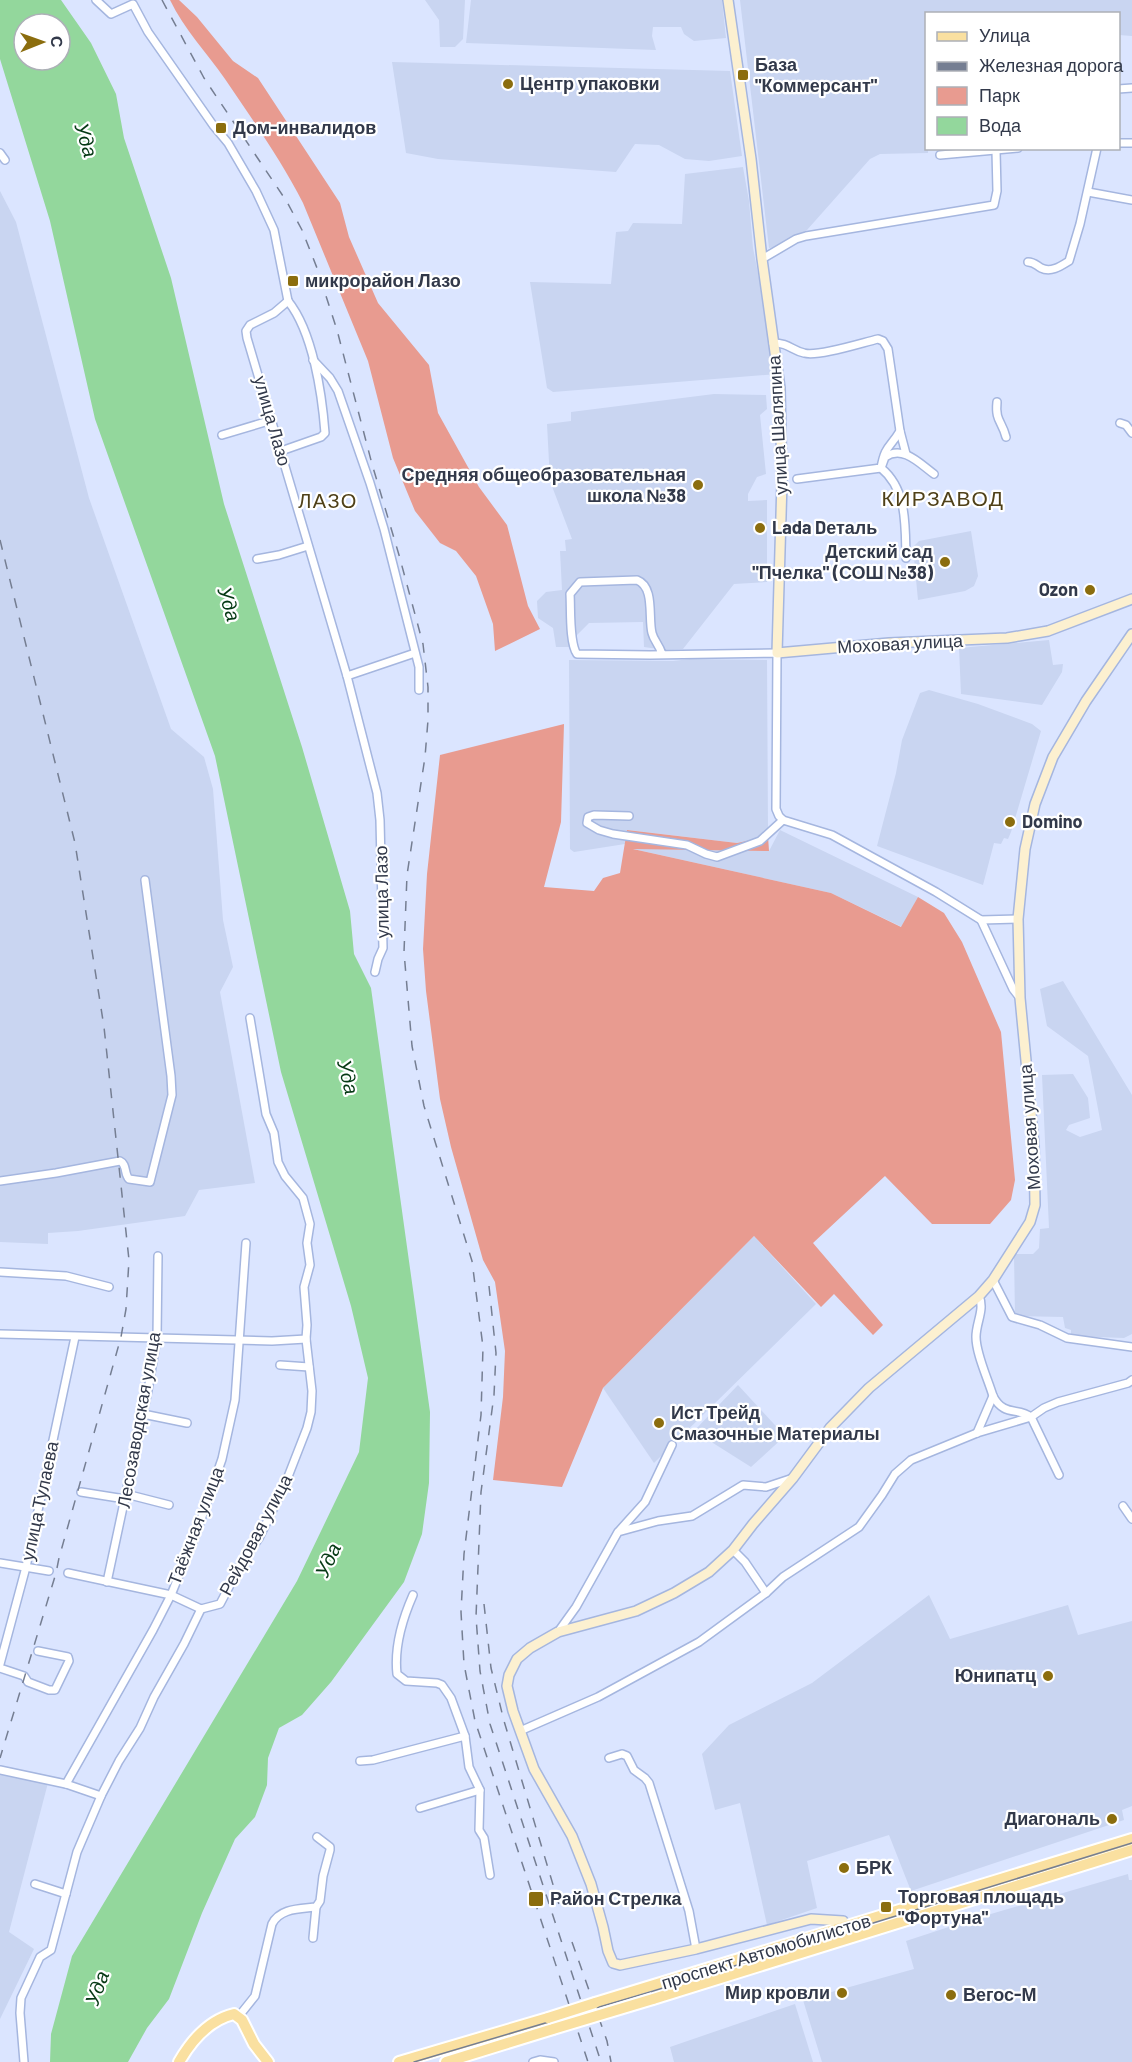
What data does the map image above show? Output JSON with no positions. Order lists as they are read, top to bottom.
{
  "streets": {
    "main road": ["проспект Автомобилистов"],
    "street": [
      "улица Лазо",
      "улица Шаляпина",
      "Моховая улица",
      "Лесозаводская улица",
      "улица Тулаева",
      "Таёжная улица",
      "Рейдовая улица"
    ]
  },
  "crossings": [
    ["улица Шаляпина", "Моховая улица"]
  ],
  "districts": ["КИРЗАВОД", "ЛАЗО"],
  "water": ["Уда"],
  "places": {
    "transit": [
      "База \"Коммерсант\"",
      "Дом-инвалидов",
      "микрорайон Лазо",
      "Район Стрелка",
      "Торговая площадь \"Фортуна\""
    ],
    "other": [
      "Центр упаковки",
      "Средняя общеобразовательная школа №38",
      "Lada Dеталь",
      "Детский сад \"Пчелка\" (СОШ №38)",
      "Ozon",
      "Domino",
      "Ист Трейд Смазочные Материалы",
      "Юнипатц",
      "Диагональ",
      "БРК",
      "Мир кровли",
      "Вегос-М"
    ]
  },
  "legend": [
    "Улица",
    "Железная дорога",
    "Парк",
    "Вода"
  ],
  "north": "right"
}
